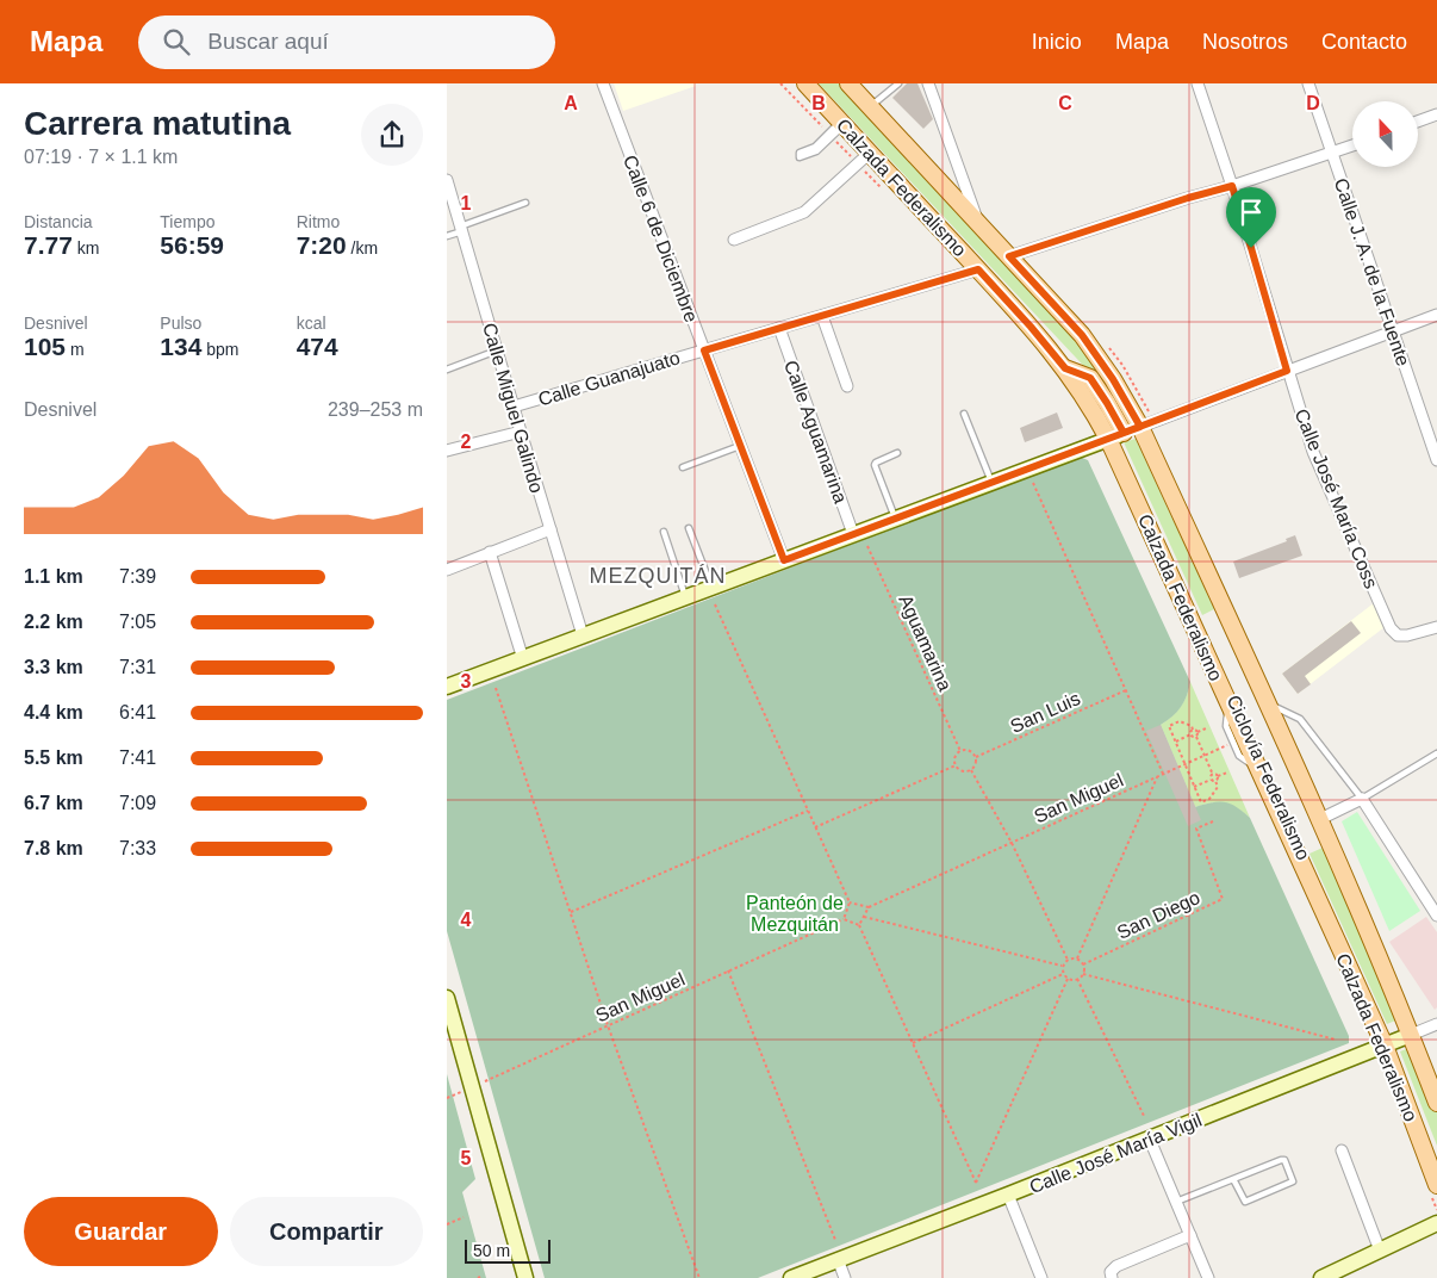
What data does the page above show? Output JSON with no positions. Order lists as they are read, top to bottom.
{
  "streets": {
    "main road": ["Calzada Federalismo"],
    "street": [
      "Calle 6 de Diciembre",
      "Calle J. A. de la Fuente",
      "Calle Guanajuato",
      "Calle Miguel Galindo",
      "Calle Aguamarina",
      "Calle José María Coss",
      "Calle José María Vigil"
    ],
    "path": [
      "Aguamarina",
      "San Luis",
      "San Miguel",
      "San Diego"
    ]
  },
  "crossings": [
    ["Calzada Federalismo", "Calle Guanajuato"],
    ["Calzada Federalismo", "Calle José María Vigil"],
    ["Calle 6 de Diciembre", "Calle Guanajuato"],
    ["Calle Guanajuato", "Calle Miguel Galindo"],
    ["Calle Guanajuato", "Calle Aguamarina"],
    ["Aguamarina", "San Luis"]
  ],
  "districts": ["MEZQUITÁN"],
  "parks": ["Panteón de Mezquitán"],
  "scale_bar": "50 m",
  "north": "top",
  "page": {
    "header": "Mapa",
    "search": "Buscar aquí",
    "nav": [
      "Inicio",
      "Mapa",
      "Nosotros",
      "Contacto"
    ],
    "heading": ["Carrera matutina", "07:19 · 7 × 1.1 km"],
    "stats": [
      ["Distancia", "7.77 km"],
      ["Tiempo", "56:59"],
      ["Ritmo", "7:20 /km"],
      ["Desnivel", "105 m"],
      ["Pulso", "134 bpm"],
      ["kcal", "474"]
    ],
    "chart": ["Desnivel", "239–253 m"],
    "list": [
      {
        "name": "1.1 km",
        "note": "7:39"
      },
      {
        "name": "2.2 km",
        "note": "7:05"
      },
      {
        "name": "3.3 km",
        "note": "7:31"
      },
      {
        "name": "4.4 km",
        "note": "6:41"
      },
      {
        "name": "5.5 km",
        "note": "7:41"
      },
      {
        "name": "6.7 km",
        "note": "7:09"
      },
      {
        "name": "7.8 km",
        "note": "7:33"
      }
    ],
    "buttons": ["Guardar", "Compartir"],
    "scale": "50 m"
  },
  "grid": {
    "columns": [
      "A",
      "B",
      "C",
      "D"
    ],
    "rows": [
      "1",
      "2",
      "3",
      "4",
      "5"
    ]
  }
}
